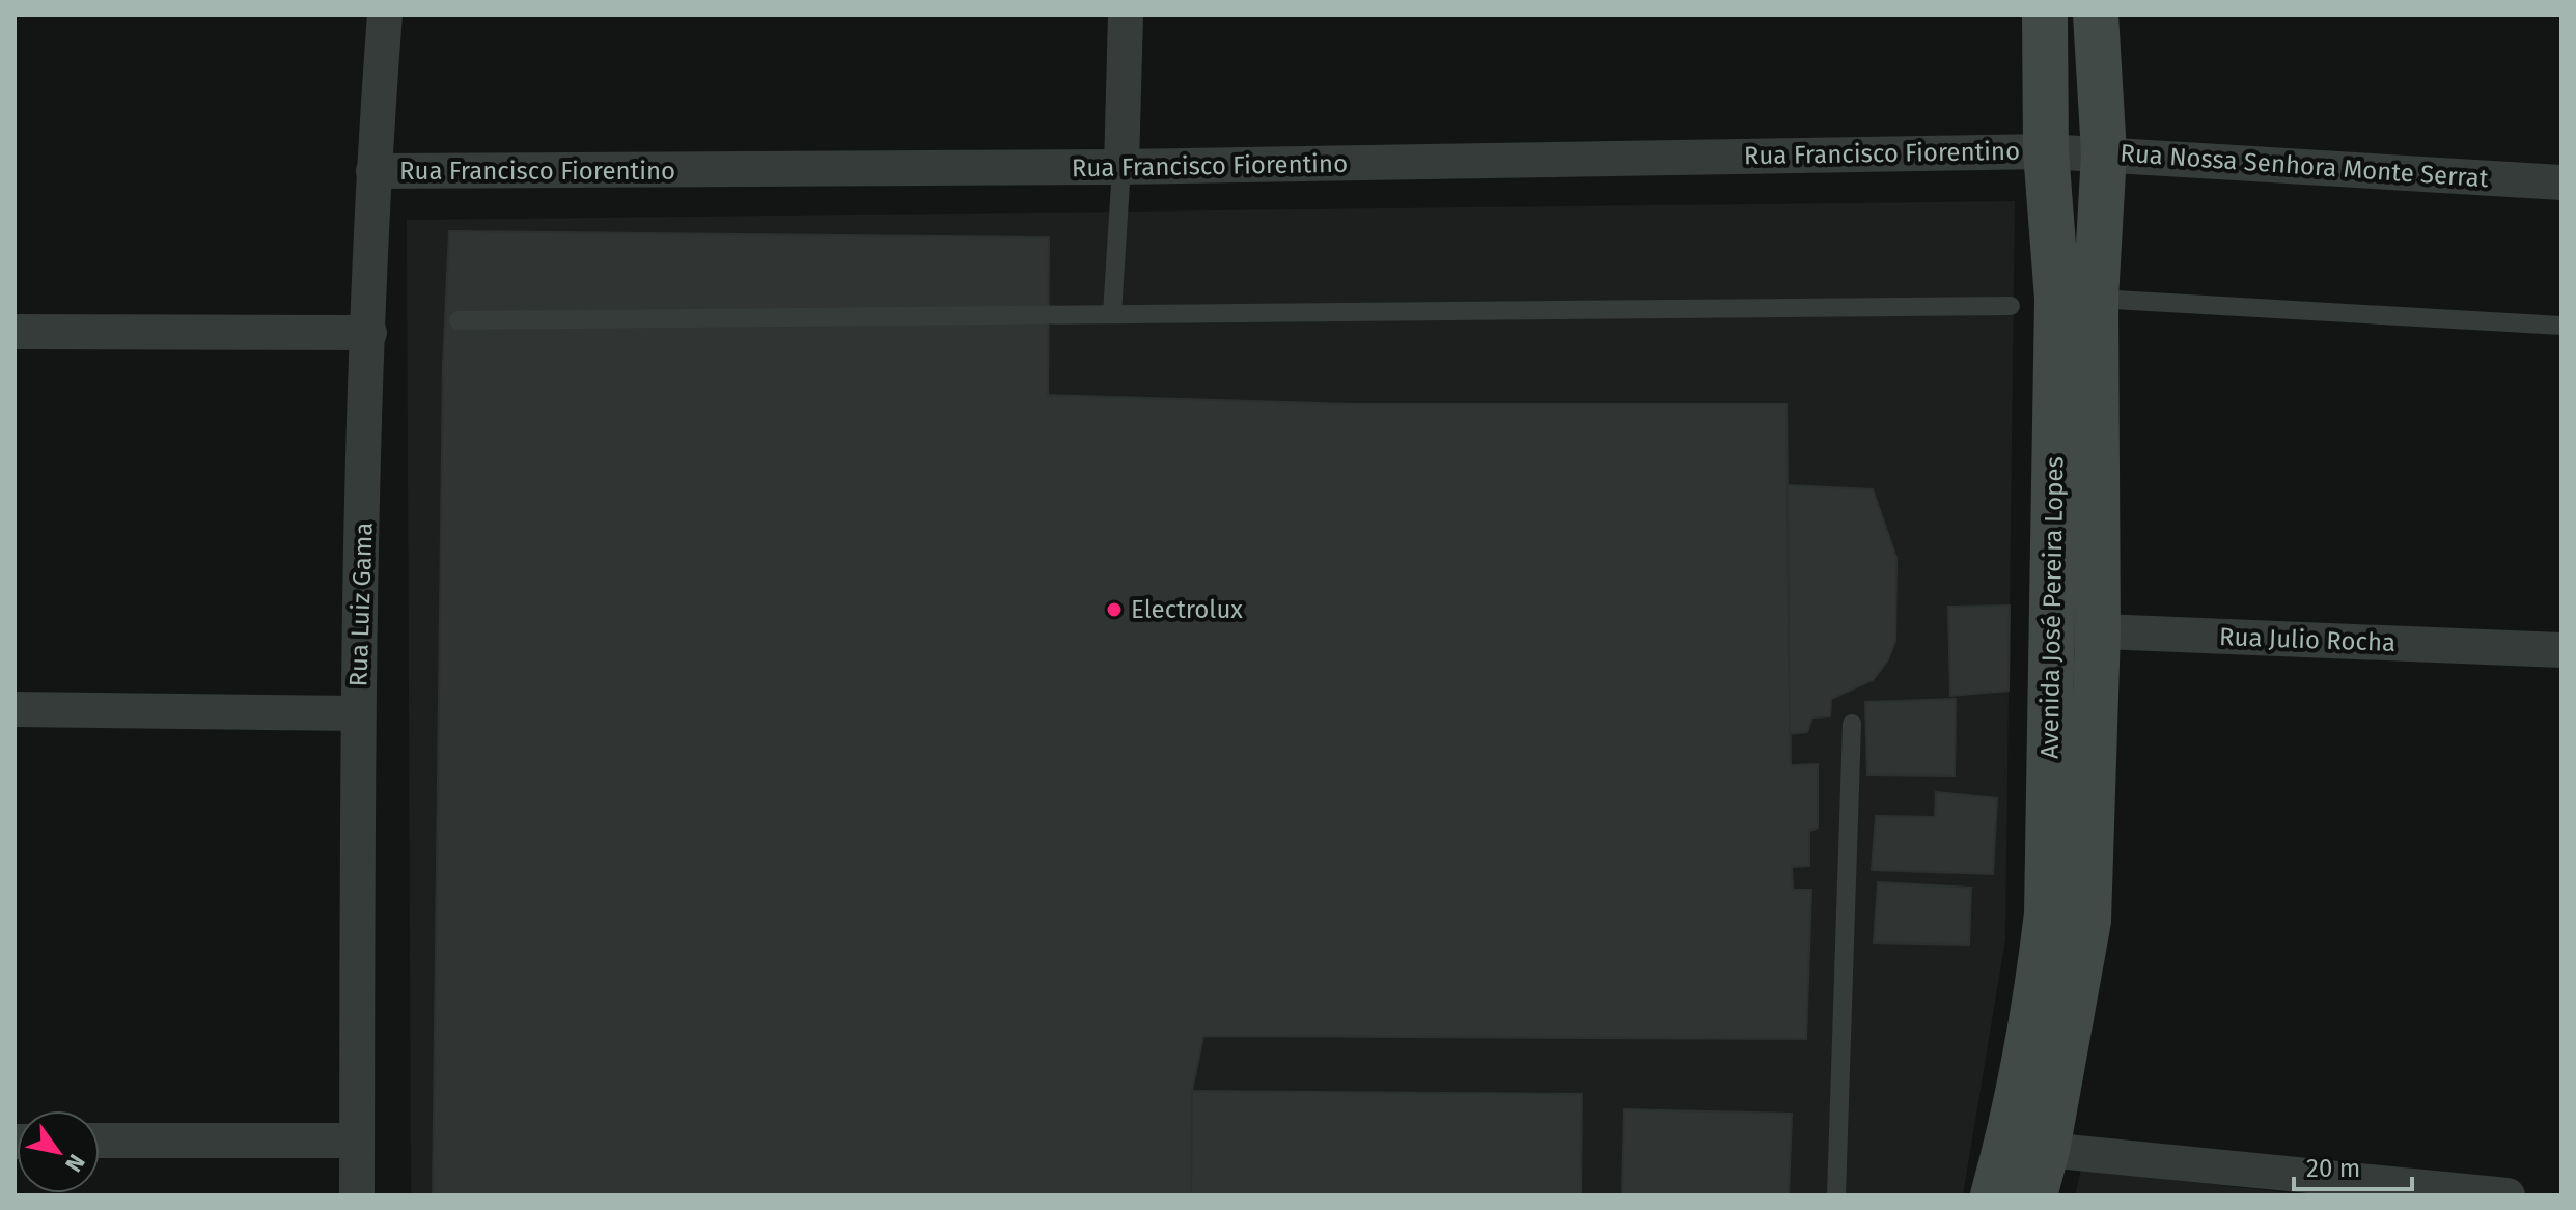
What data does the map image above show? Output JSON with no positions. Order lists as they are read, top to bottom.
{
  "streets": {
    "main road": ["Avenida José Pereira Lopes"],
    "street": [
      "Rua Francisco Fiorentino",
      "Rua Nossa Senhora Monte Serrat",
      "Rua Luiz Gama",
      "Rua Julio Rocha"
    ]
  },
  "crossings": [
    ["Rua Francisco Fiorentino", "Rua Nossa Senhora Monte Serrat"],
    ["Rua Francisco Fiorentino", "Rua Luiz Gama"],
    ["Rua Francisco Fiorentino", "Avenida José Pereira Lopes"],
    ["Rua Nossa Senhora Monte Serrat", "Avenida José Pereira Lopes"],
    ["Avenida José Pereira Lopes", "Rua Julio Rocha"]
  ],
  "places": ["Electrolux"],
  "scale_bar": "20 m",
  "north": "bottom right"
}
